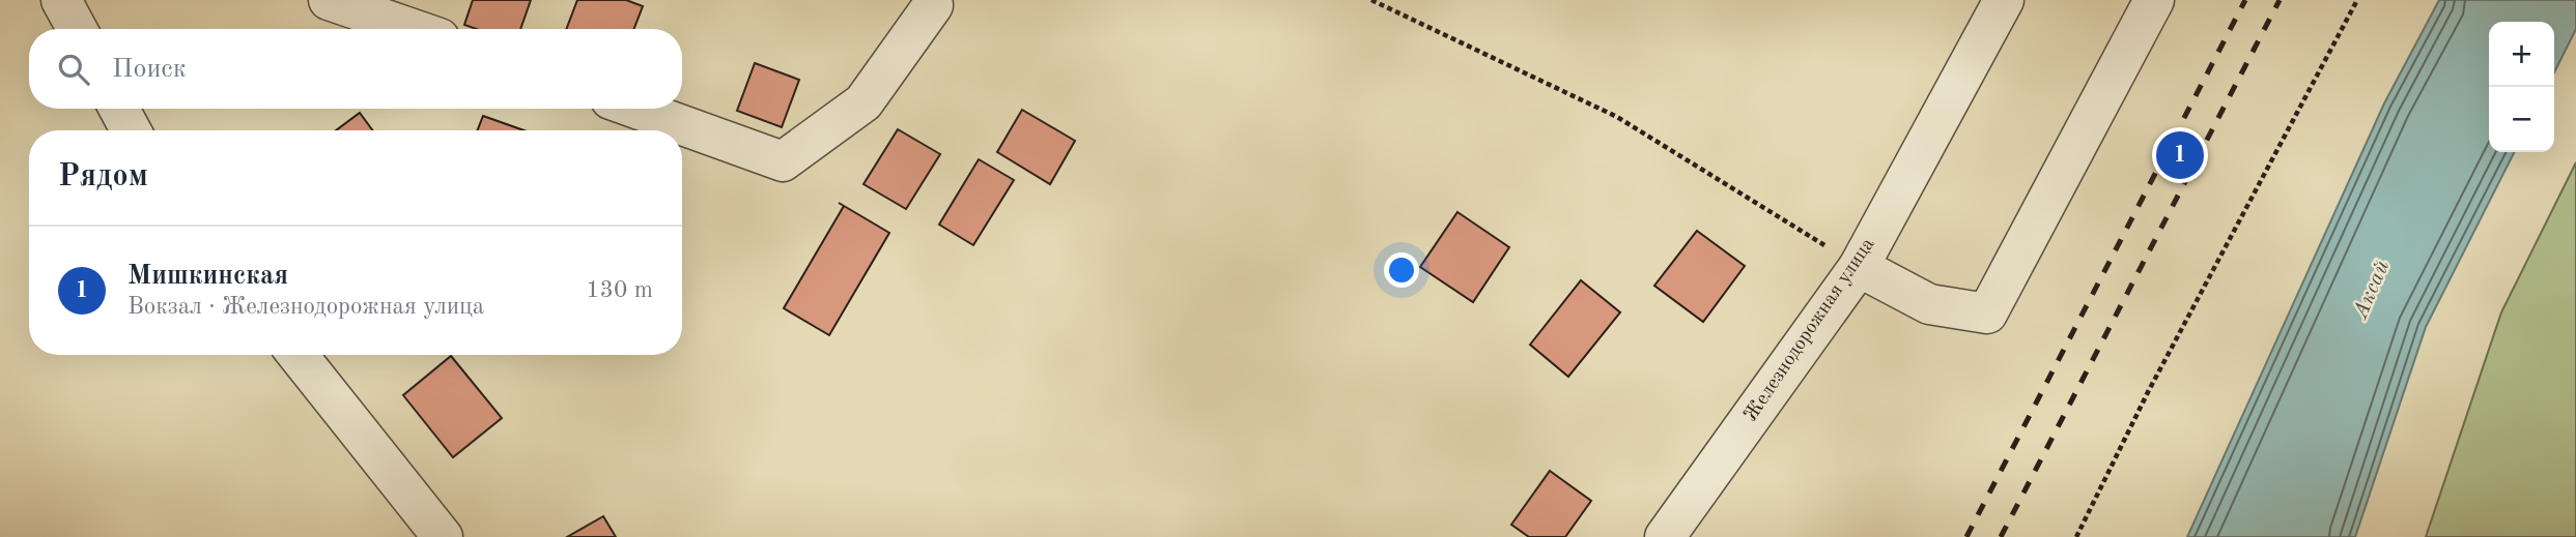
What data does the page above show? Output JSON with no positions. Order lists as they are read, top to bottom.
{
  "streets": {
    "street": ["Железнодорожная улица"]
  },
  "water": ["Аксай"],
  "page": {
    "map_buttons": ["+", "−"],
    "search": "Поиск",
    "pins": "1",
    "heading": "Рядом",
    "list": [
      {
        "mark": "1",
        "name": "Мишкинская",
        "note": "Вокзал · Железнодорожная улица",
        "value": "130 m"
      }
    ]
  }
}
